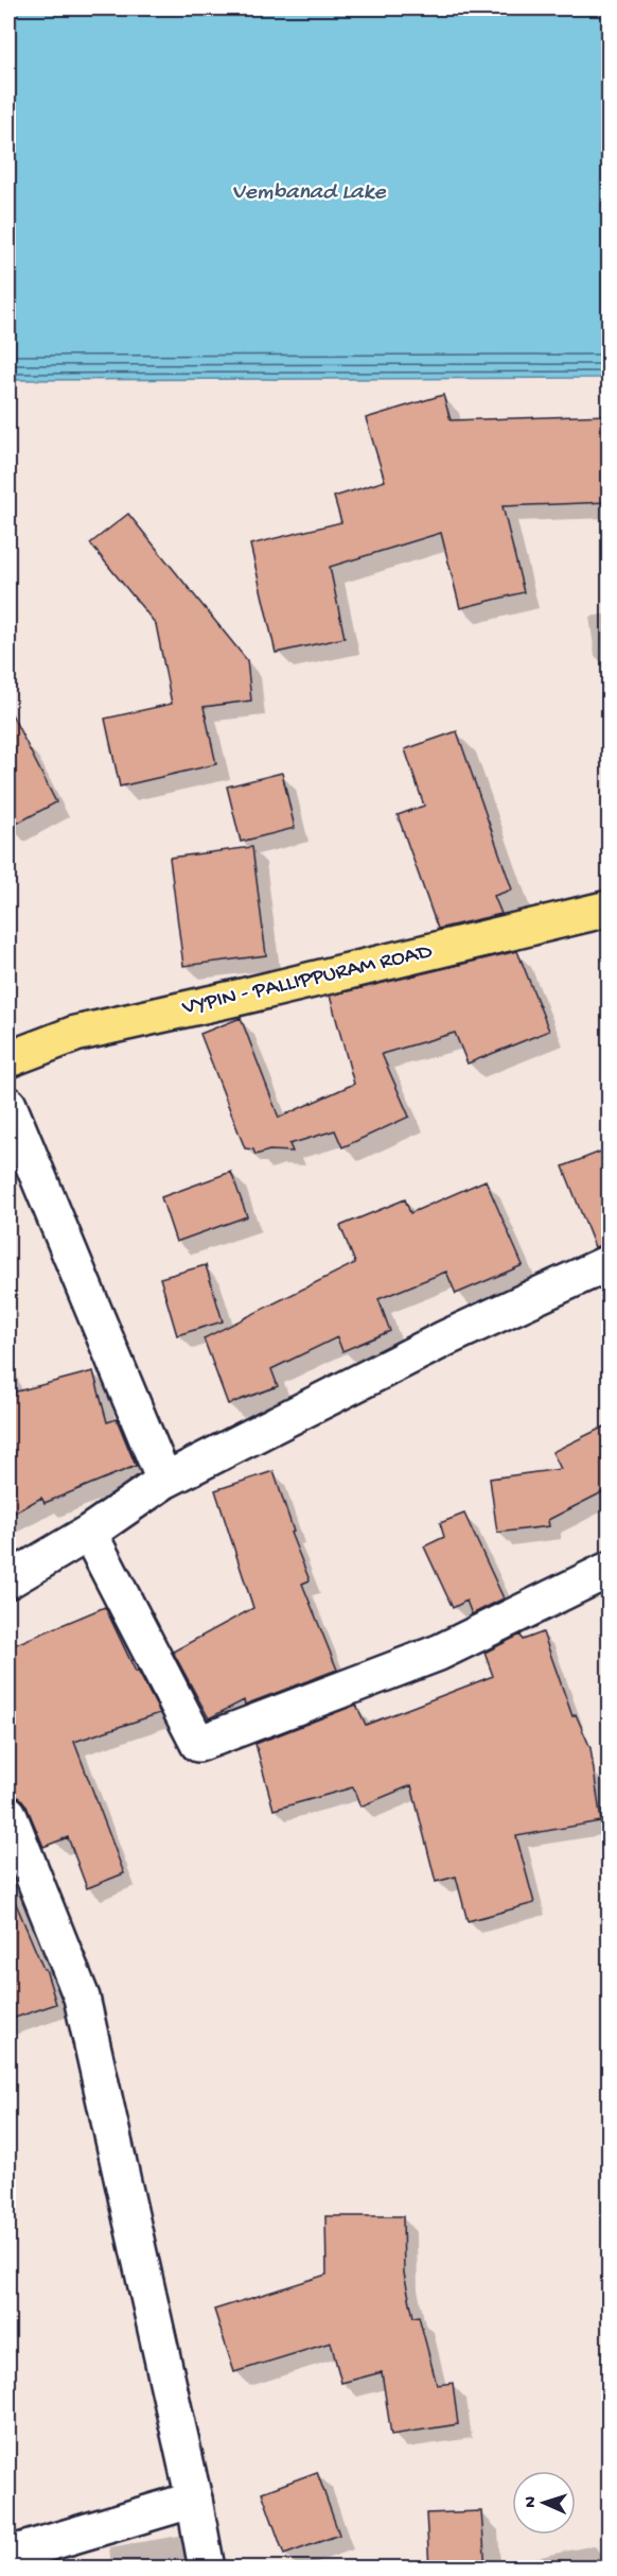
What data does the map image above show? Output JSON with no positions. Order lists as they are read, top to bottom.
{
  "streets": {
    "main road": ["VYPIN - PALLIPPURAM ROAD"]
  },
  "water": ["Vembanad Lake"],
  "north": "left"
}
